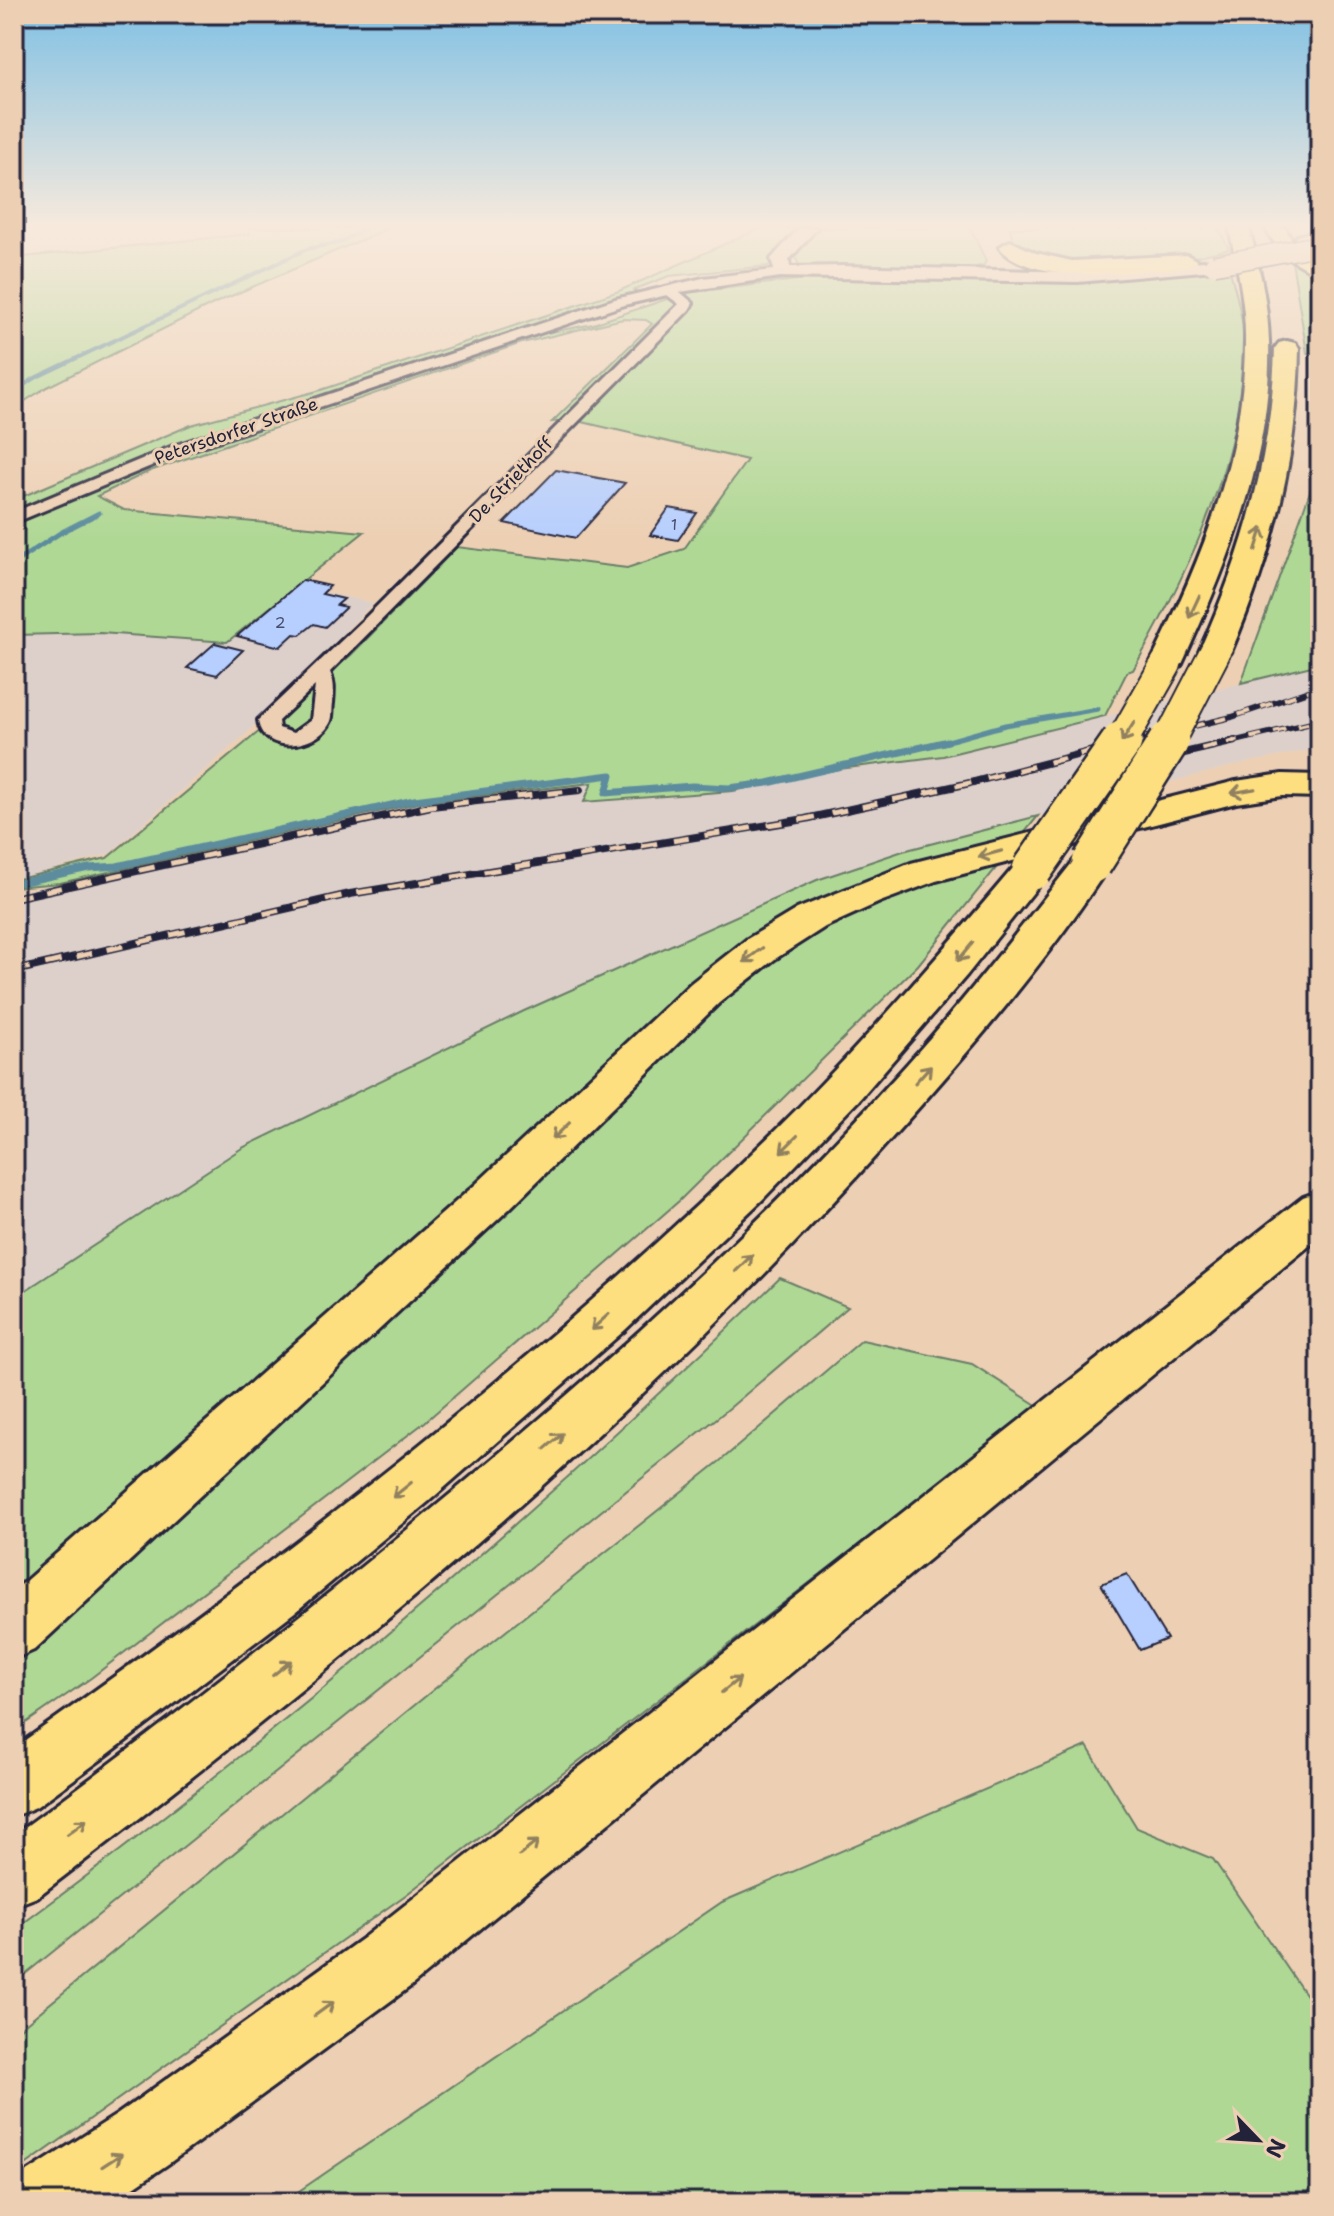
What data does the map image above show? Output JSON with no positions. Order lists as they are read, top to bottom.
{
  "streets": {
    "street": ["Petersdorfer Straße", "De Striethoff"]
  },
  "house_numbers": ["1", "2"],
  "north": "bottom right"
}
